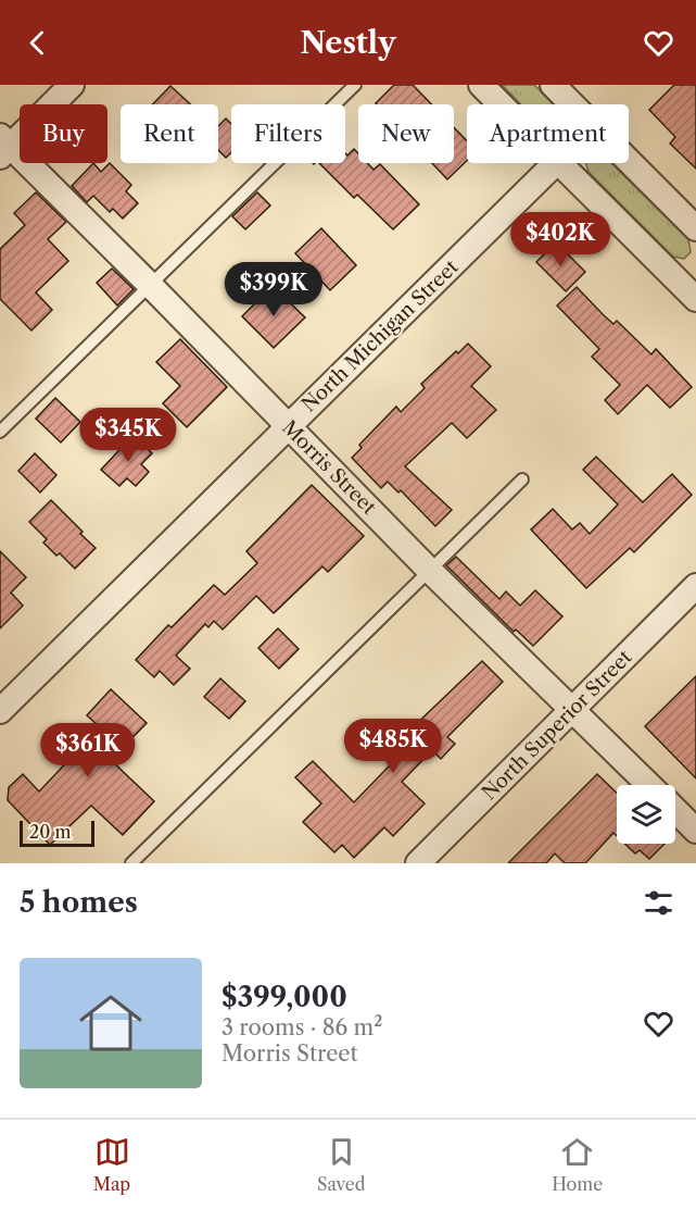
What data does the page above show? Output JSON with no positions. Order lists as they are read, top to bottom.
{
  "streets": {
    "street": ["North Michigan Street", "Morris Street", "North Superior Street"]
  },
  "crossings": [
    ["North Michigan Street", "Morris Street"],
    ["Morris Street", "North Superior Street"]
  ],
  "scale_bar": "20 m",
  "page": {
    "header": "Nestly",
    "chip": [
      "Buy",
      "Rent",
      "Filters",
      "New",
      "Apartment"
    ],
    "price": [
      "$402K",
      "$399K",
      "$345K",
      "$485K",
      "$361K"
    ],
    "scale": "20 m",
    "heading": "5 homes",
    "list": [
      {
        "name": "$399,000",
        "note": "3 rooms · 86 m² · Morris Street"
      }
    ],
    "tabs": ["Map", "Saved", "Home"]
  }
}
